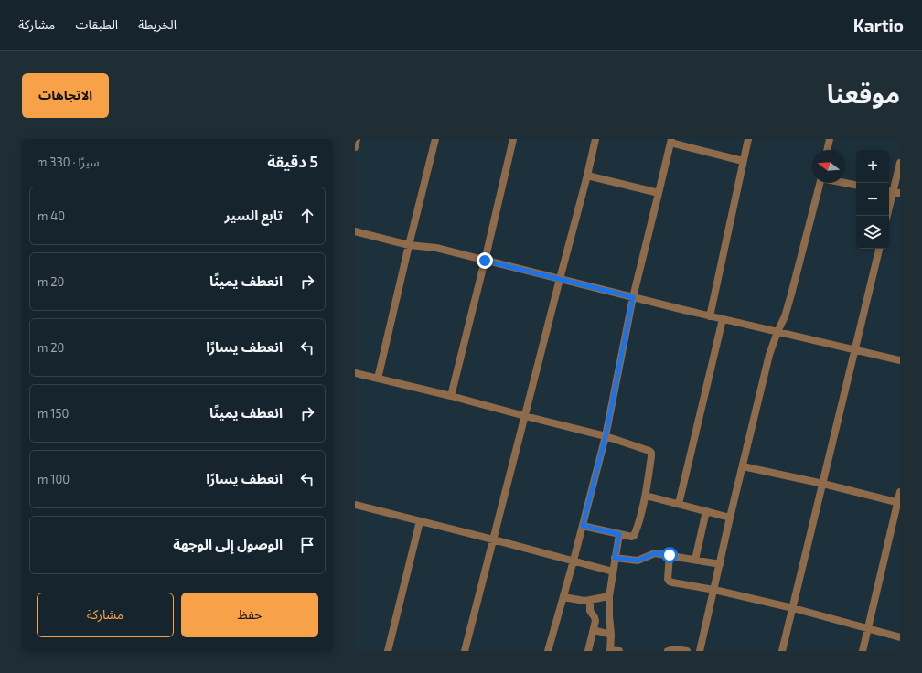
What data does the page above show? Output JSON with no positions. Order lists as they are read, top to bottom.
{
  "north": "left",
  "page": {
    "header": "Kartio",
    "nav": ["الخريطة", "الطبقات", "مشاركة"],
    "title": "موقعنا",
    "buttons": [
      "الاتجاهات",
      ["حفظ", "مشاركة"]
    ],
    "heading": ["5 دقيقة", "سيرًا · 330 m"],
    "map_buttons": ["+", "−"],
    "list": [
      ["تابع السير", "40 m"],
      ["انعطف يمينًا", "20 m"],
      ["انعطف يسارًا", "20 m"],
      ["انعطف يمينًا", "150 m"],
      ["انعطف يسارًا", "100 m"],
      "الوصول إلى الوجهة"
    ]
  }
}
